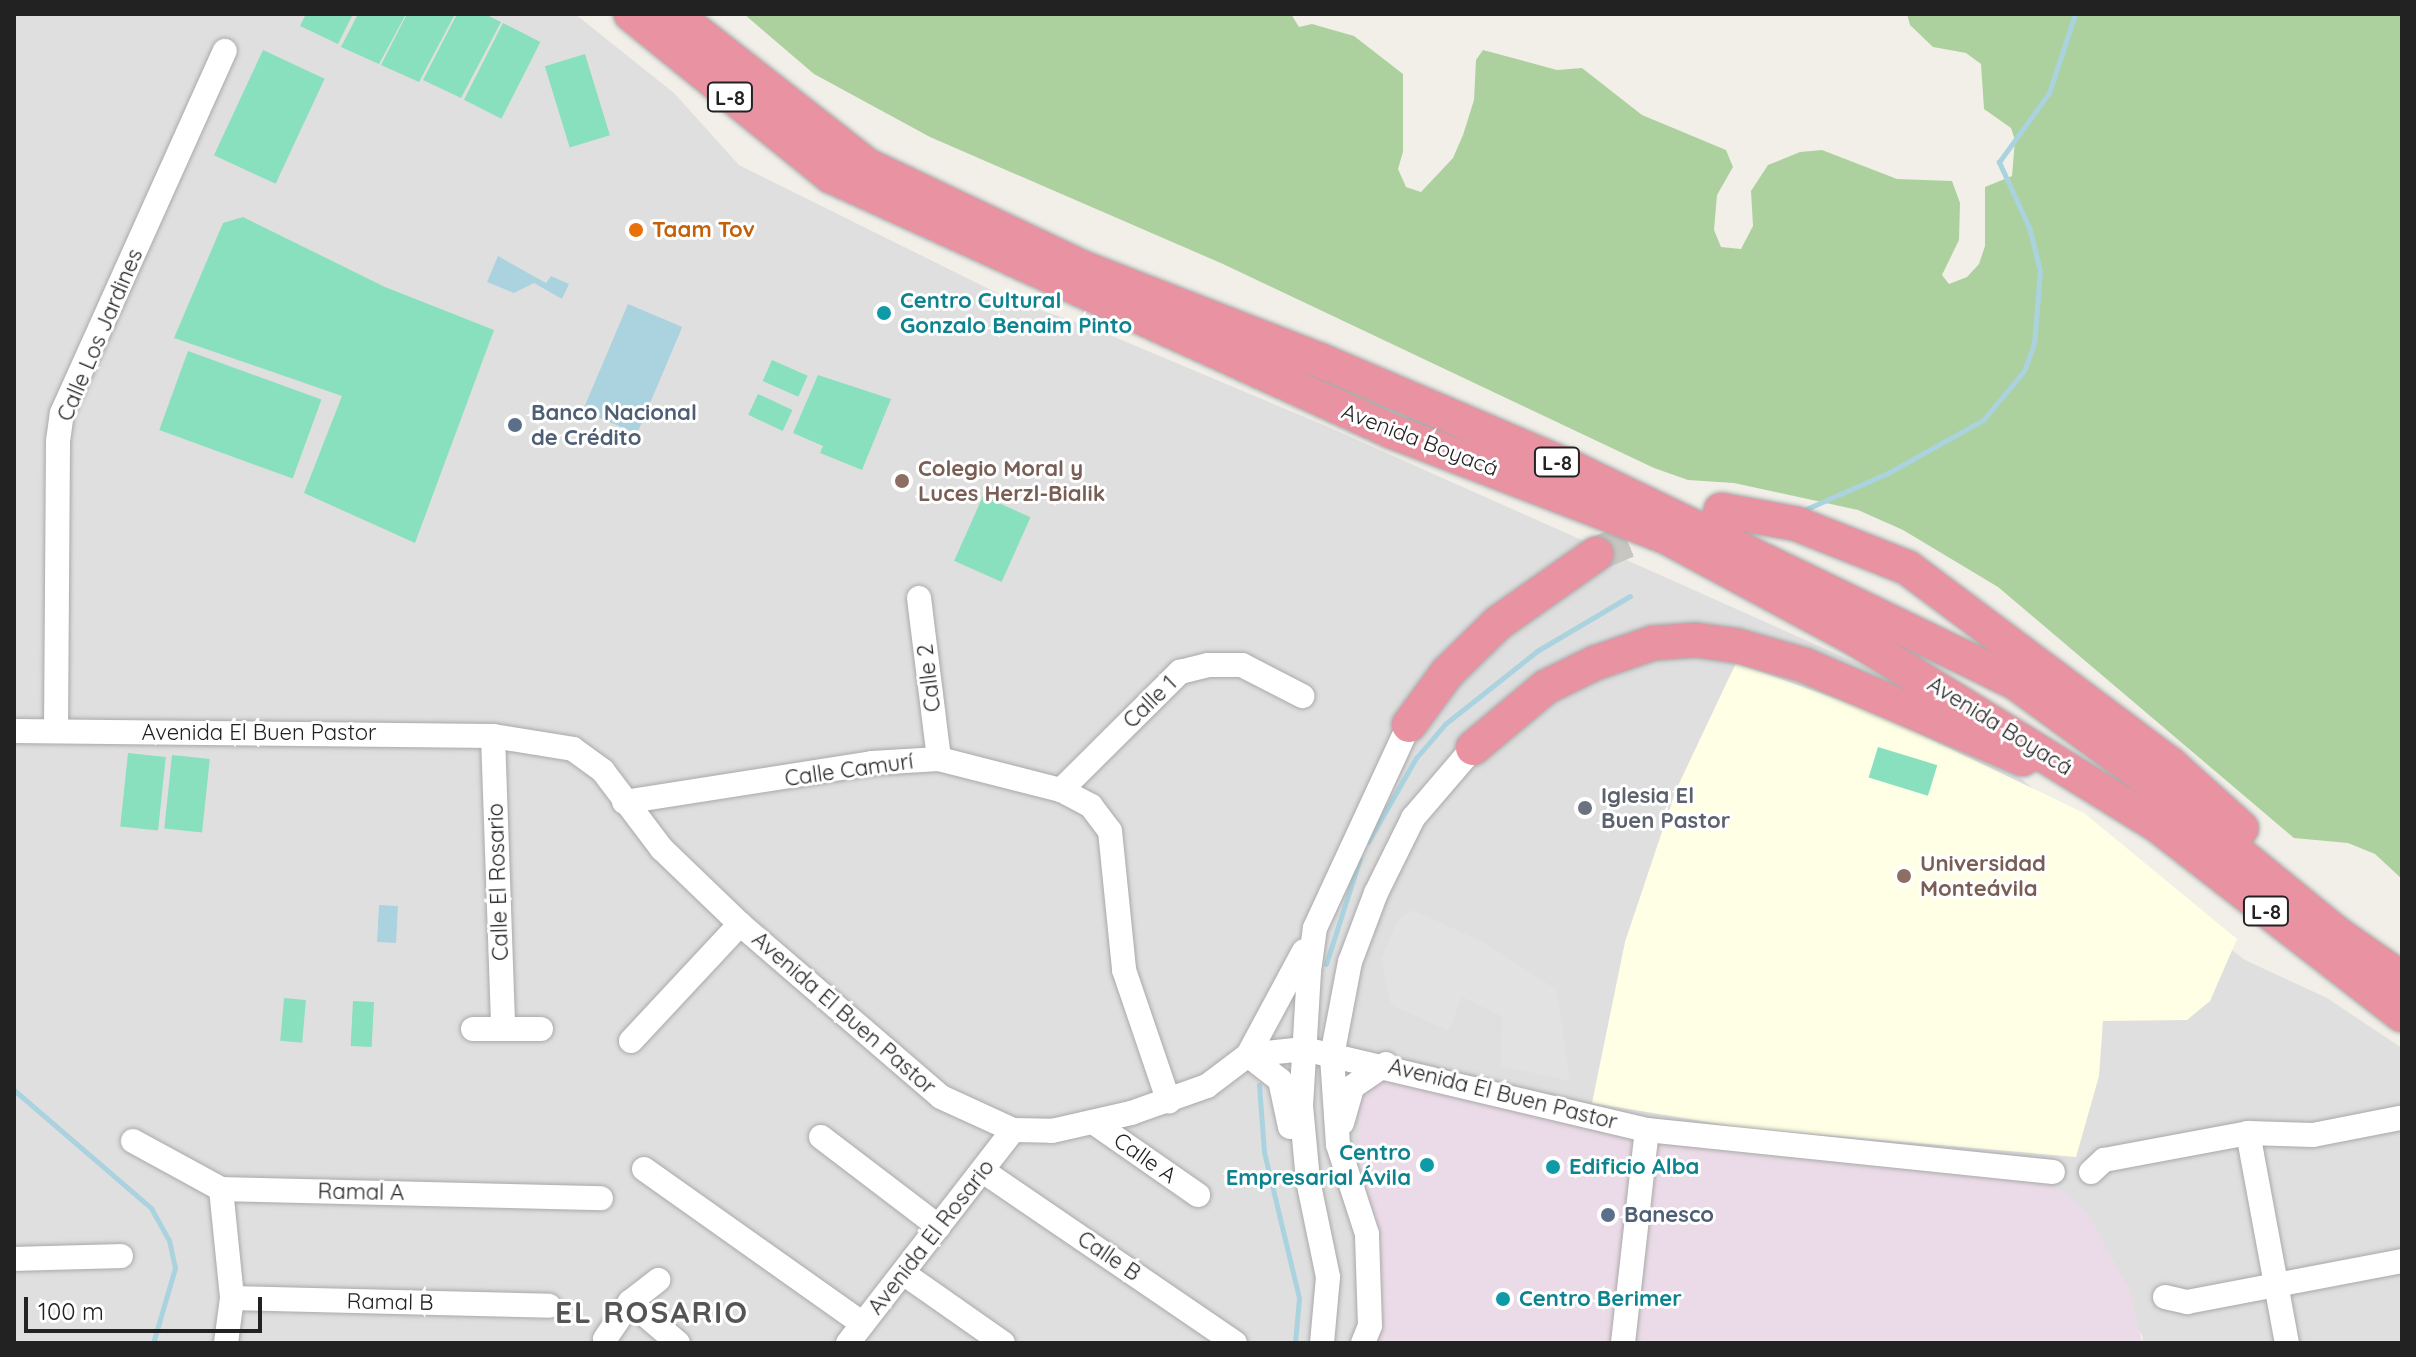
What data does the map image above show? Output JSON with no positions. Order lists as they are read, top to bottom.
{
  "streets": {
    "highway": ["L-8", "Avenida Boyacá"],
    "street": [
      "Calle Los Jardines",
      "Calle 2",
      "Calle 1",
      "Avenida El Buen Pastor",
      "Calle Camurí",
      "Calle El Rosario",
      "Calle A",
      "Ramal A",
      "Avenida El Rosario",
      "Calle B",
      "Ramal B"
    ]
  },
  "crossings": [
    ["Calle Los Jardines", "Avenida El Buen Pastor"],
    ["Calle 2", "Calle Camurí"],
    ["Calle 1", "Calle Camurí"],
    ["Avenida El Buen Pastor", "Calle Camurí"],
    ["Avenida El Buen Pastor", "Calle El Rosario"],
    ["Avenida El Buen Pastor", "Calle A"],
    ["Avenida El Buen Pastor", "Avenida El Rosario"],
    ["Avenida El Rosario", "Calle B"]
  ],
  "districts": ["EL ROSARIO"],
  "places": [
    "Taam Tov",
    "Centro Cultural Gonzalo Benaim Pinto",
    "Banco Nacional de Crédito",
    "Colegio Moral y Luces Herzl-Bialik",
    "Iglesia El Buen Pastor",
    "Universidad Monteávila",
    "Centro Empresarial Ávila",
    "Edificio Alba",
    "Banesco",
    "Centro Berimer"
  ],
  "scale_bar": "100 m"
}
